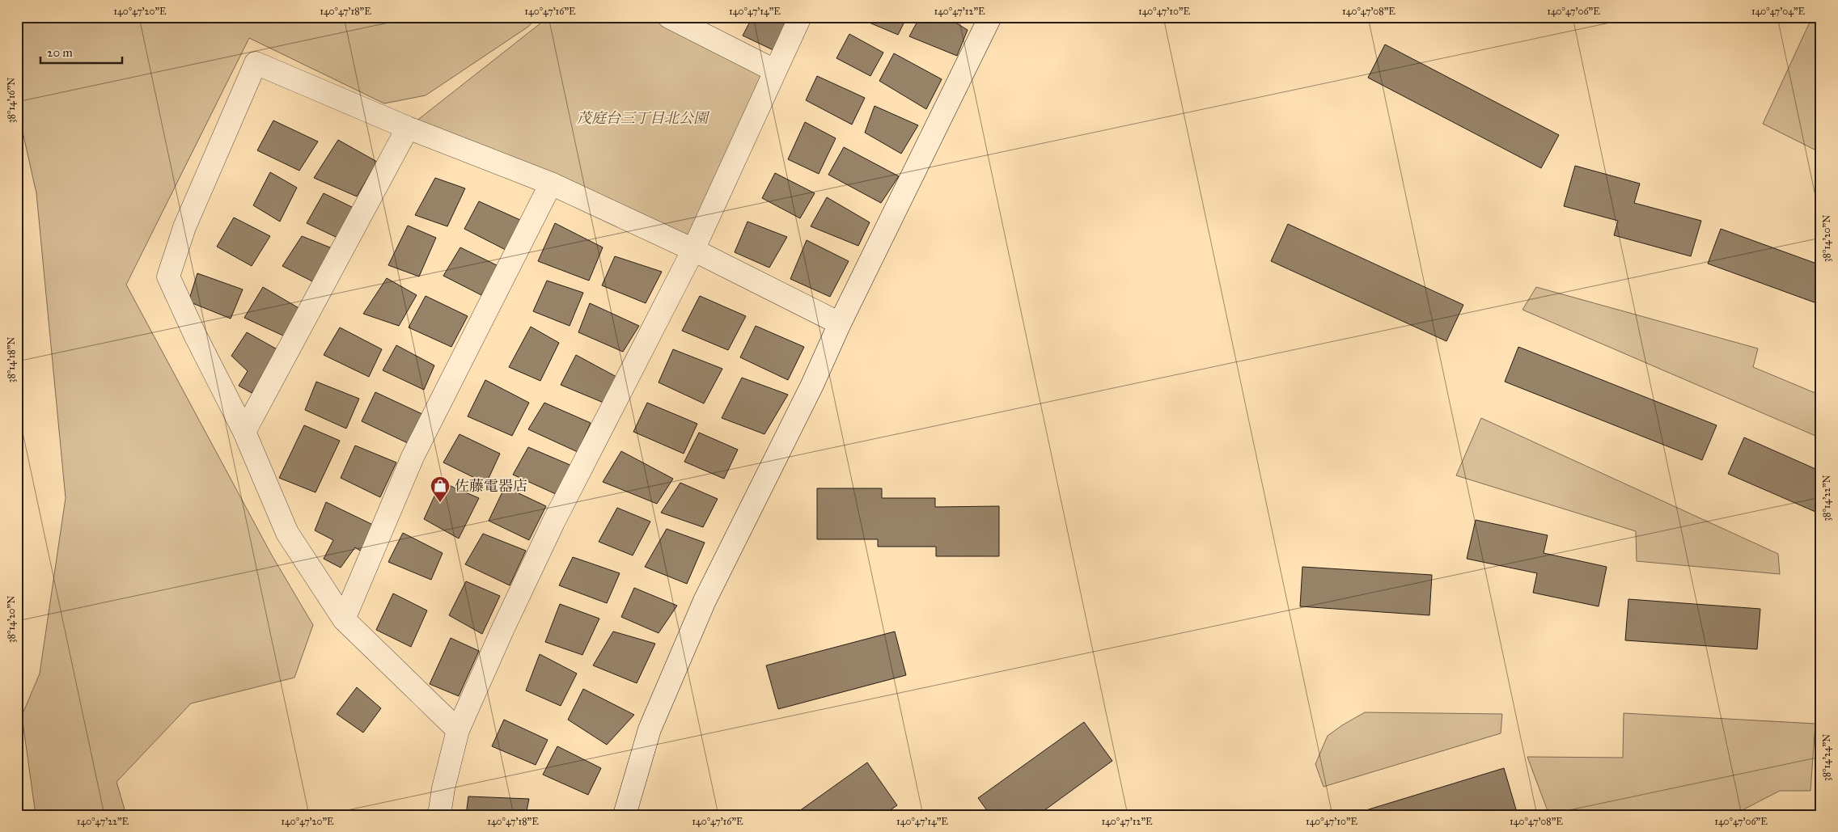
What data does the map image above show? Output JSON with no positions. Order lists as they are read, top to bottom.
{
  "parks": ["茂庭台三丁目北公園"],
  "places": {
    "shop": ["佐藤電器店"]
  },
  "scale_bar": "20 m",
  "coordinates": [
    "140°47'20\"E",
    "140°47'18\"E",
    "140°47'16\"E",
    "140°47'14\"E",
    "140°47'12\"E",
    "140°47'10\"E",
    "140°47'08\"E",
    "140°47'06\"E",
    "140°47'04\"E",
    "38°14'16\"N",
    "38°14'20\"N",
    "38°14'18\"N",
    "38°14'22\"N",
    "38°14'24\"N",
    "140°47'22\"E"
  ]
}
